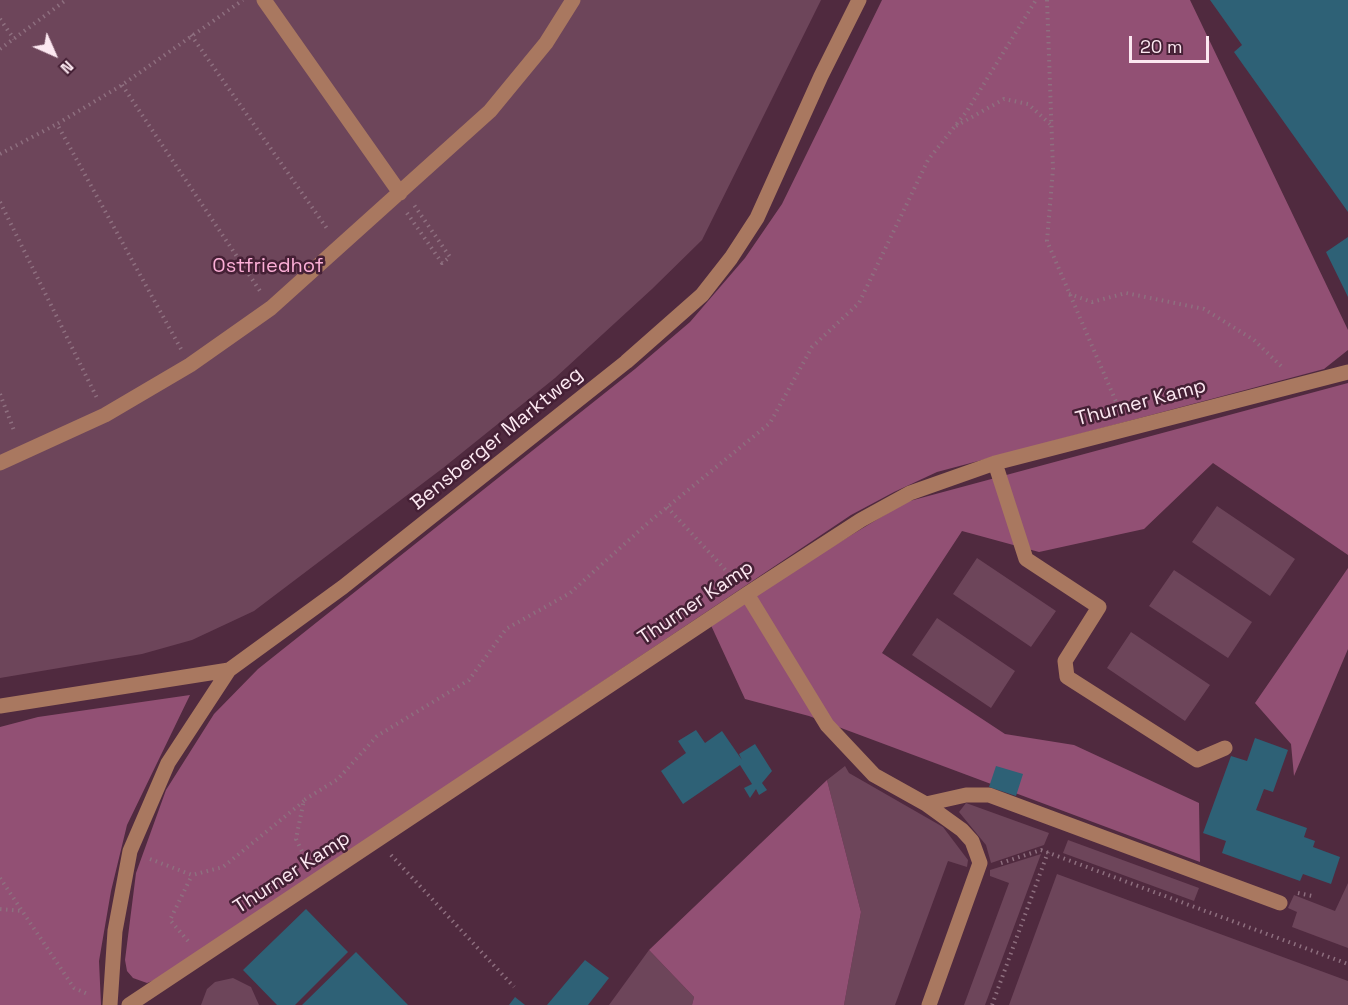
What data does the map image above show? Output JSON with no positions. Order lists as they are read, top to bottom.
{
  "streets": {
    "street": ["Thurner Kamp", "Bensberger Marktweg"]
  },
  "parks": ["Ostfriedhof"],
  "scale_bar": "20 m",
  "north": "bottom right"
}
